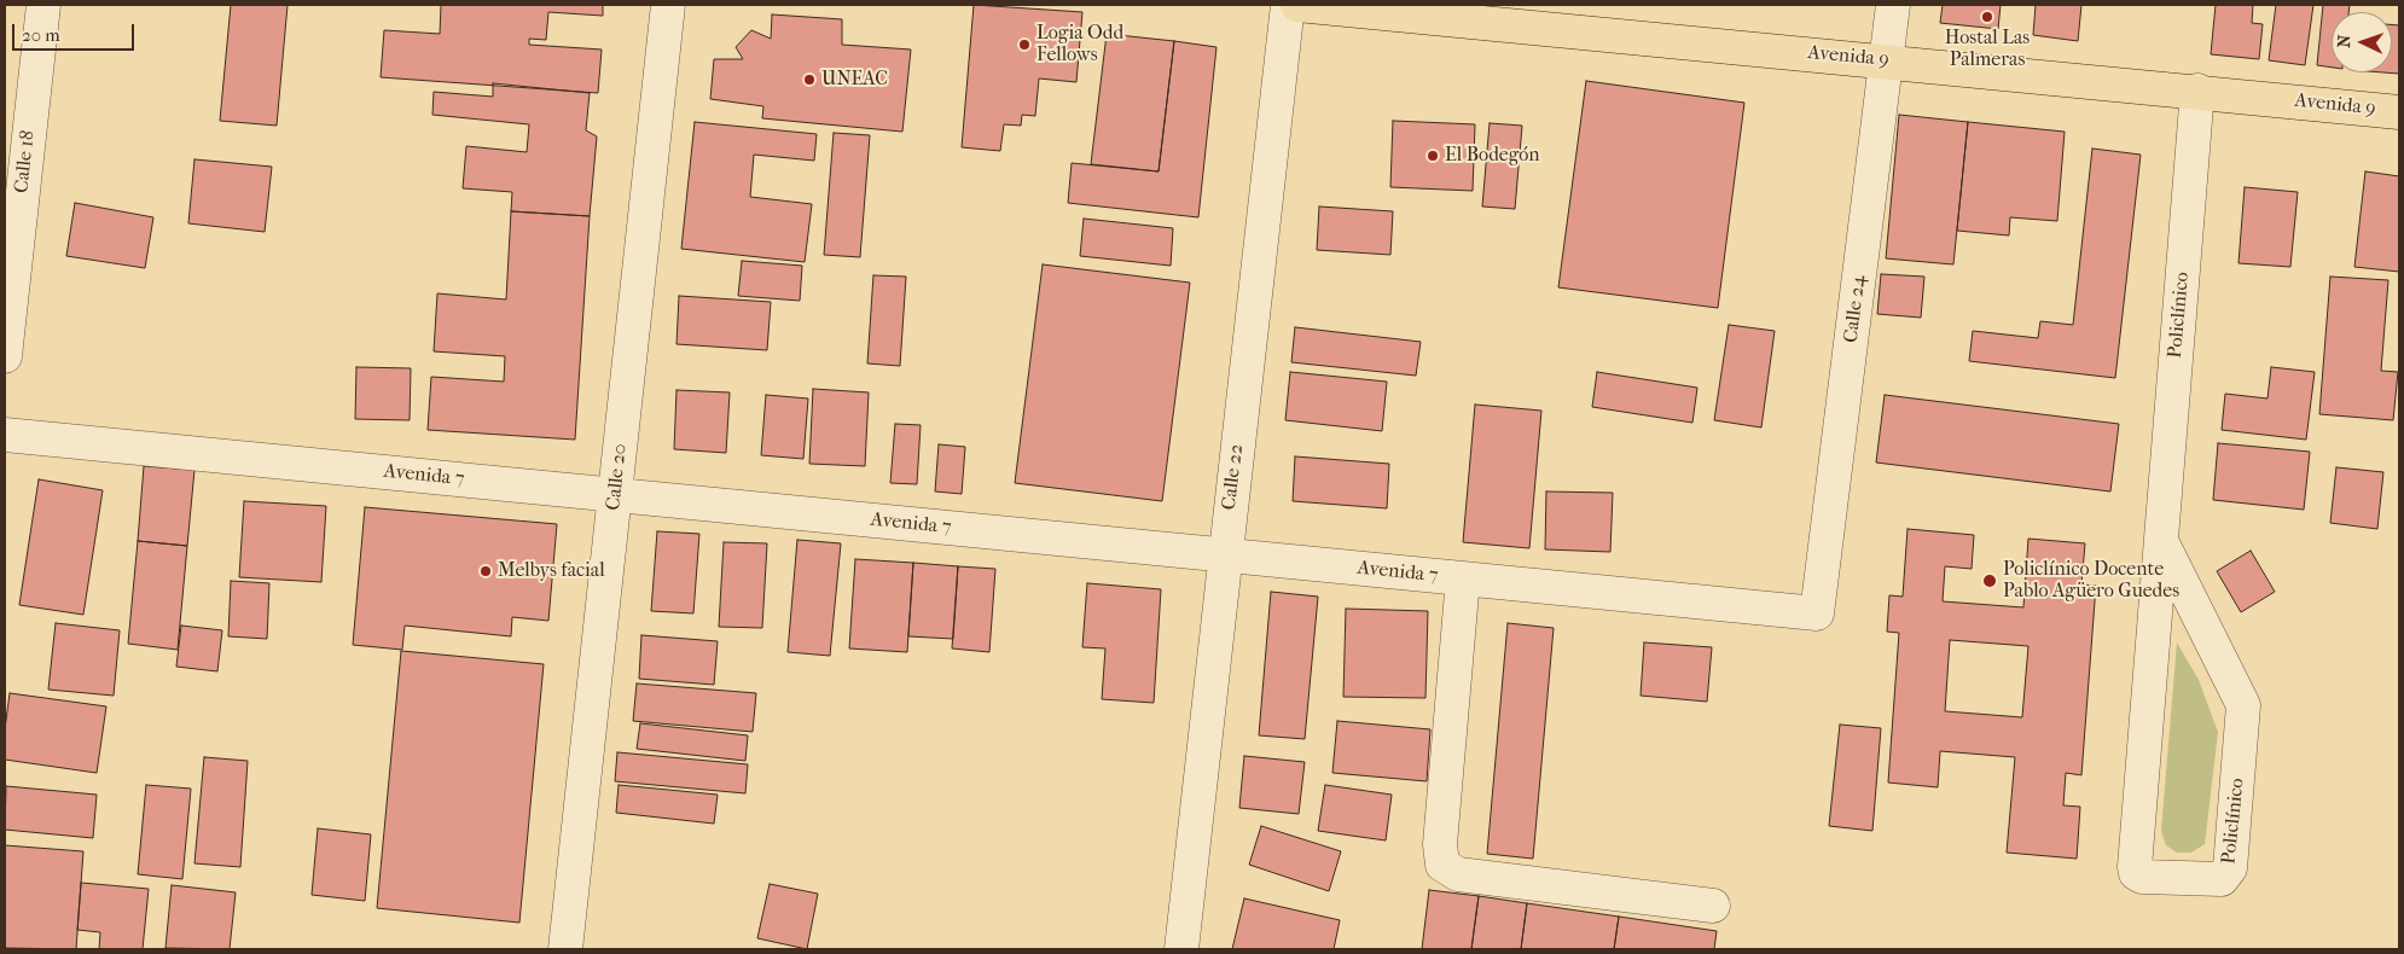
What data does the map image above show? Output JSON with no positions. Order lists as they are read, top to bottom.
{
  "streets": {
    "main road": ["Avenida 9"],
    "street": [
      "Calle 18",
      "Calle 24",
      "Policlínico",
      "Avenida 7",
      "Calle 20",
      "Calle 22"
    ]
  },
  "crossings": [
    ["Avenida 9", "Calle 24"],
    ["Avenida 9", "Policlínico"],
    ["Calle 24", "Avenida 7"],
    ["Avenida 7", "Calle 20"],
    ["Avenida 7", "Calle 22"]
  ],
  "places": [
    "Hostal Las Palmeras",
    "Logia Odd Fellows",
    "UNEAC",
    "El Bodegón",
    "Melbys facial",
    "Policlínico Docente Pablo Agüero Guedes"
  ],
  "scale_bar": "20 m",
  "north": "left"
}
